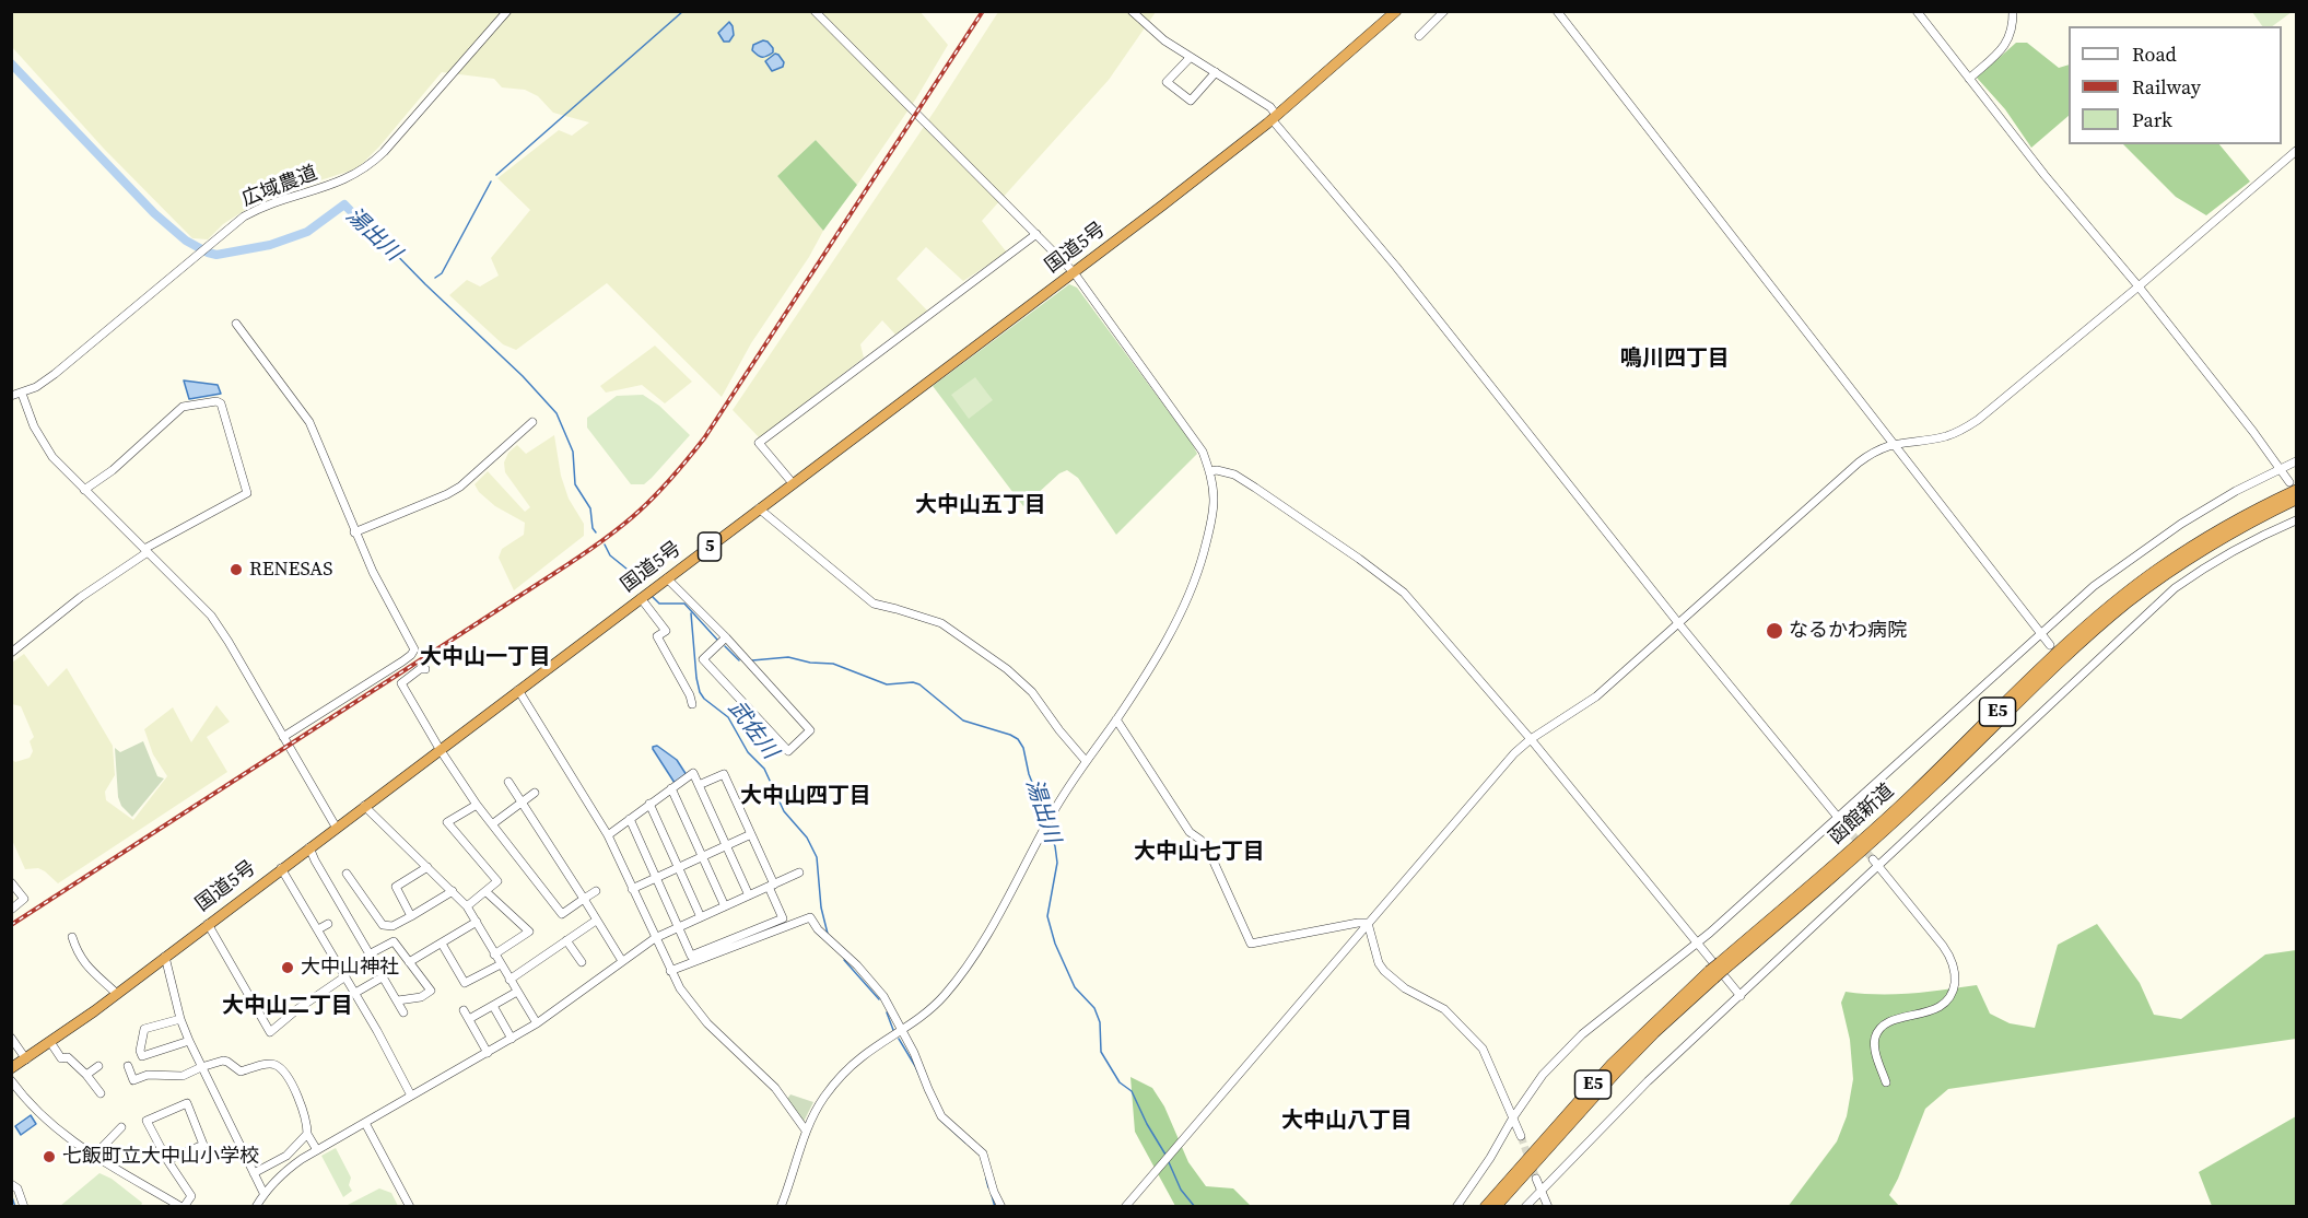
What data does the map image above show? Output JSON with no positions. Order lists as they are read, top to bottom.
{
  "streets": {
    "highway": [
      "国道5号",
      "5",
      "E5",
      "函館新道"
    ],
    "street": ["広域農道"]
  },
  "districts": [
    "鳴川四丁目",
    "大中山五丁目",
    "大中山一丁目",
    "大中山四丁目",
    "大中山七丁目",
    "大中山二丁目",
    "大中山八丁目"
  ],
  "water": ["湯出川", "武佐川"],
  "places": [
    "RENESAS",
    "なるかわ病院",
    "大中山神社",
    "七飯町立大中山小学校"
  ],
  "legend": ["Road", "Railway", "Park"]
}
